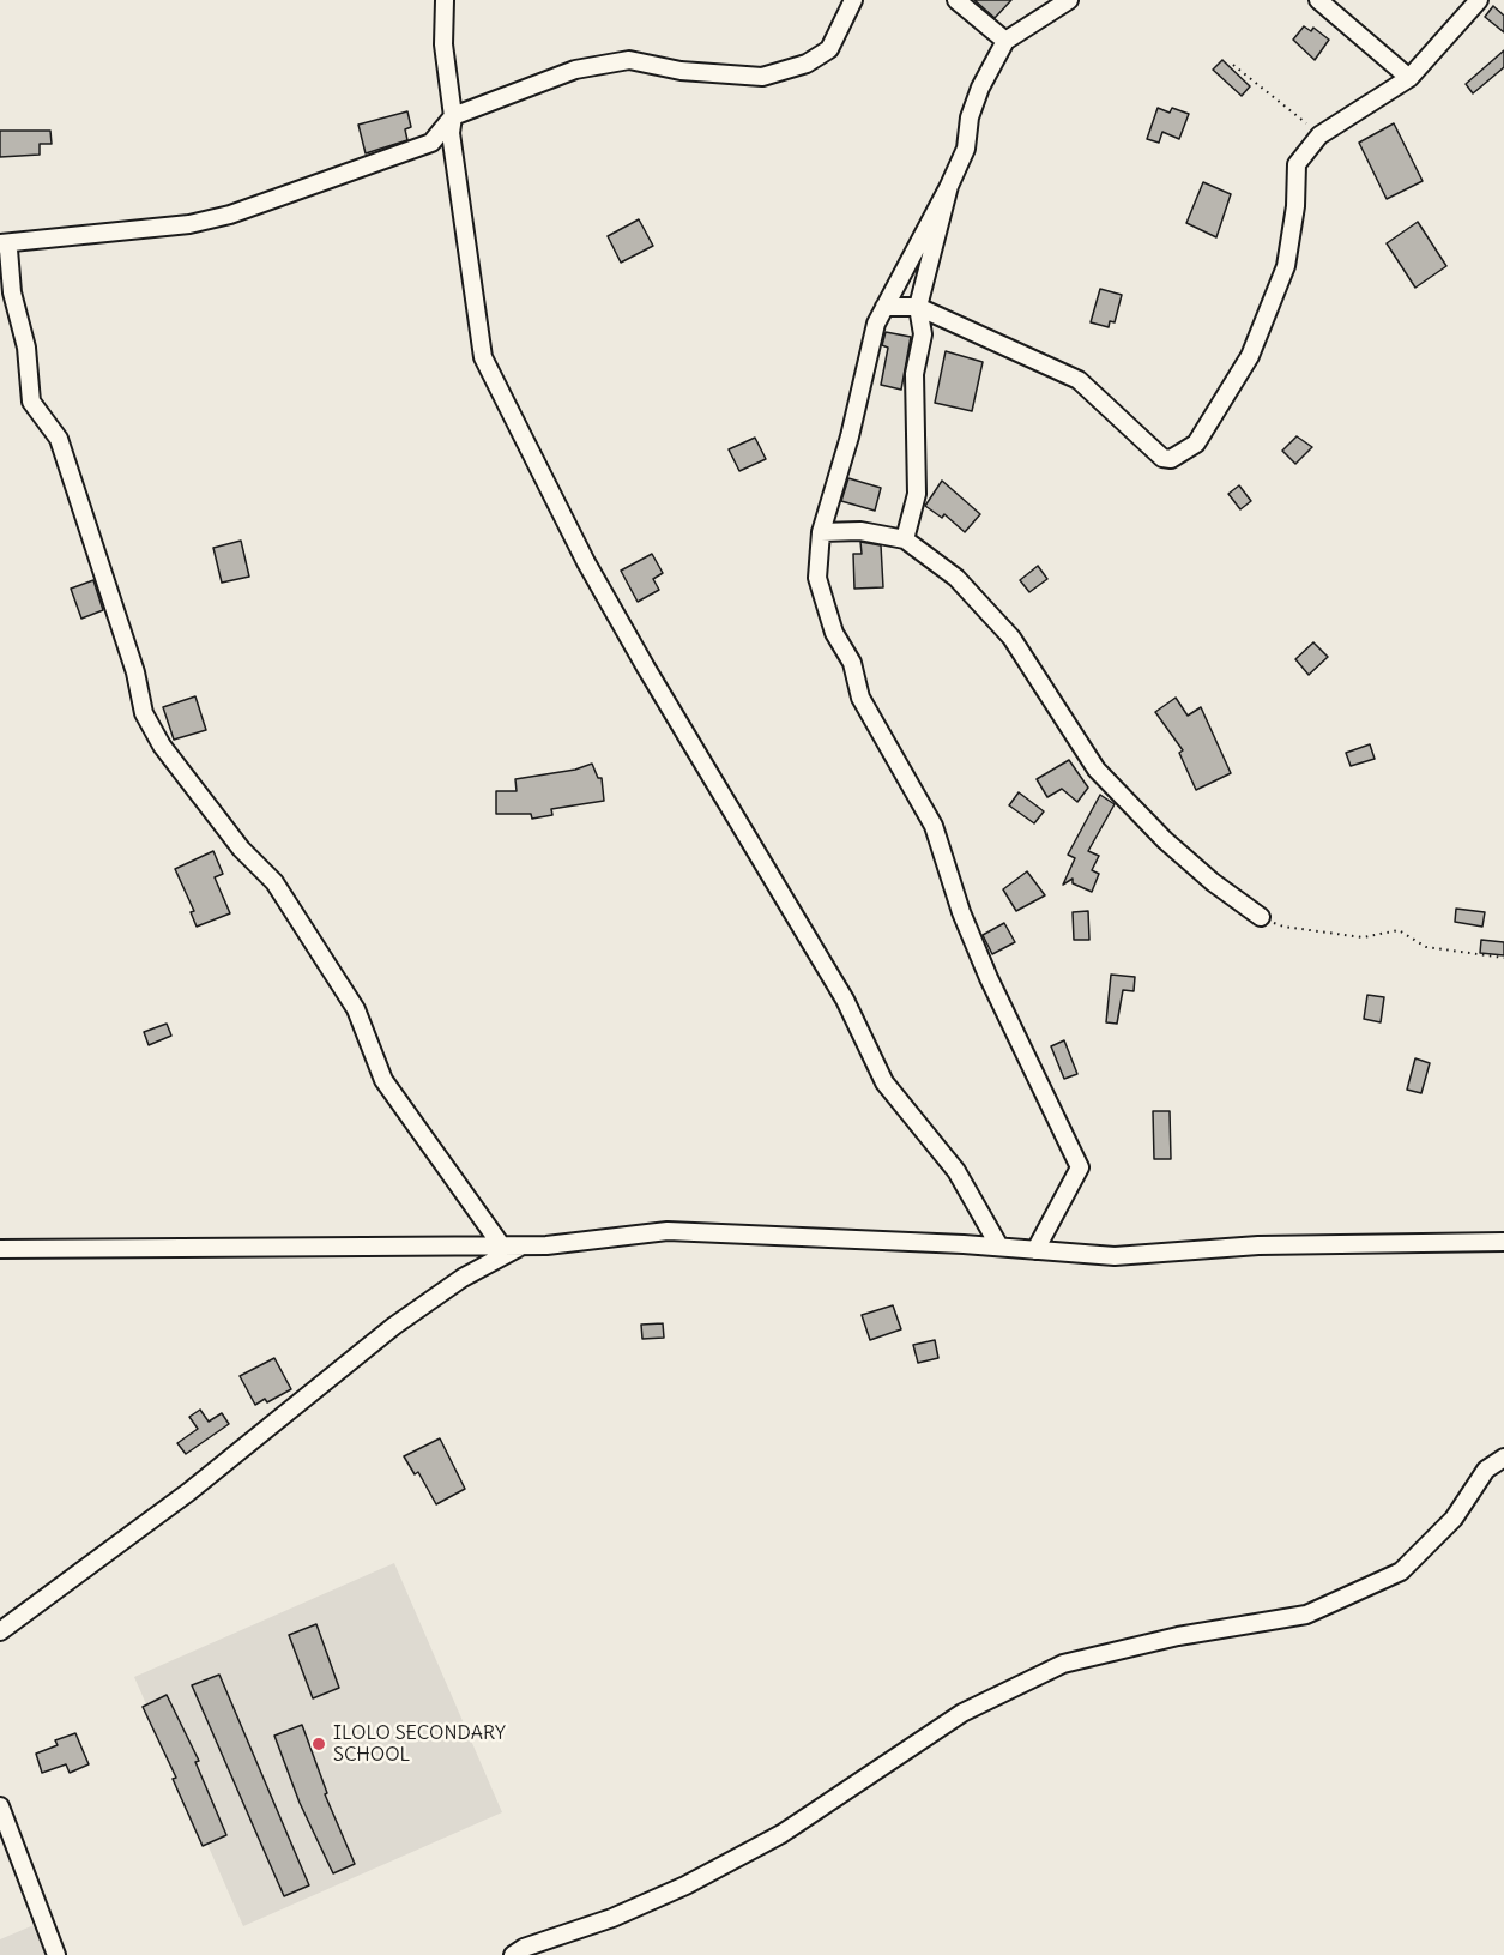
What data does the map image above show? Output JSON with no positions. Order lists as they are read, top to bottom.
{
  "places": ["ILOLO SECONDARY SCHOOL"]
}
